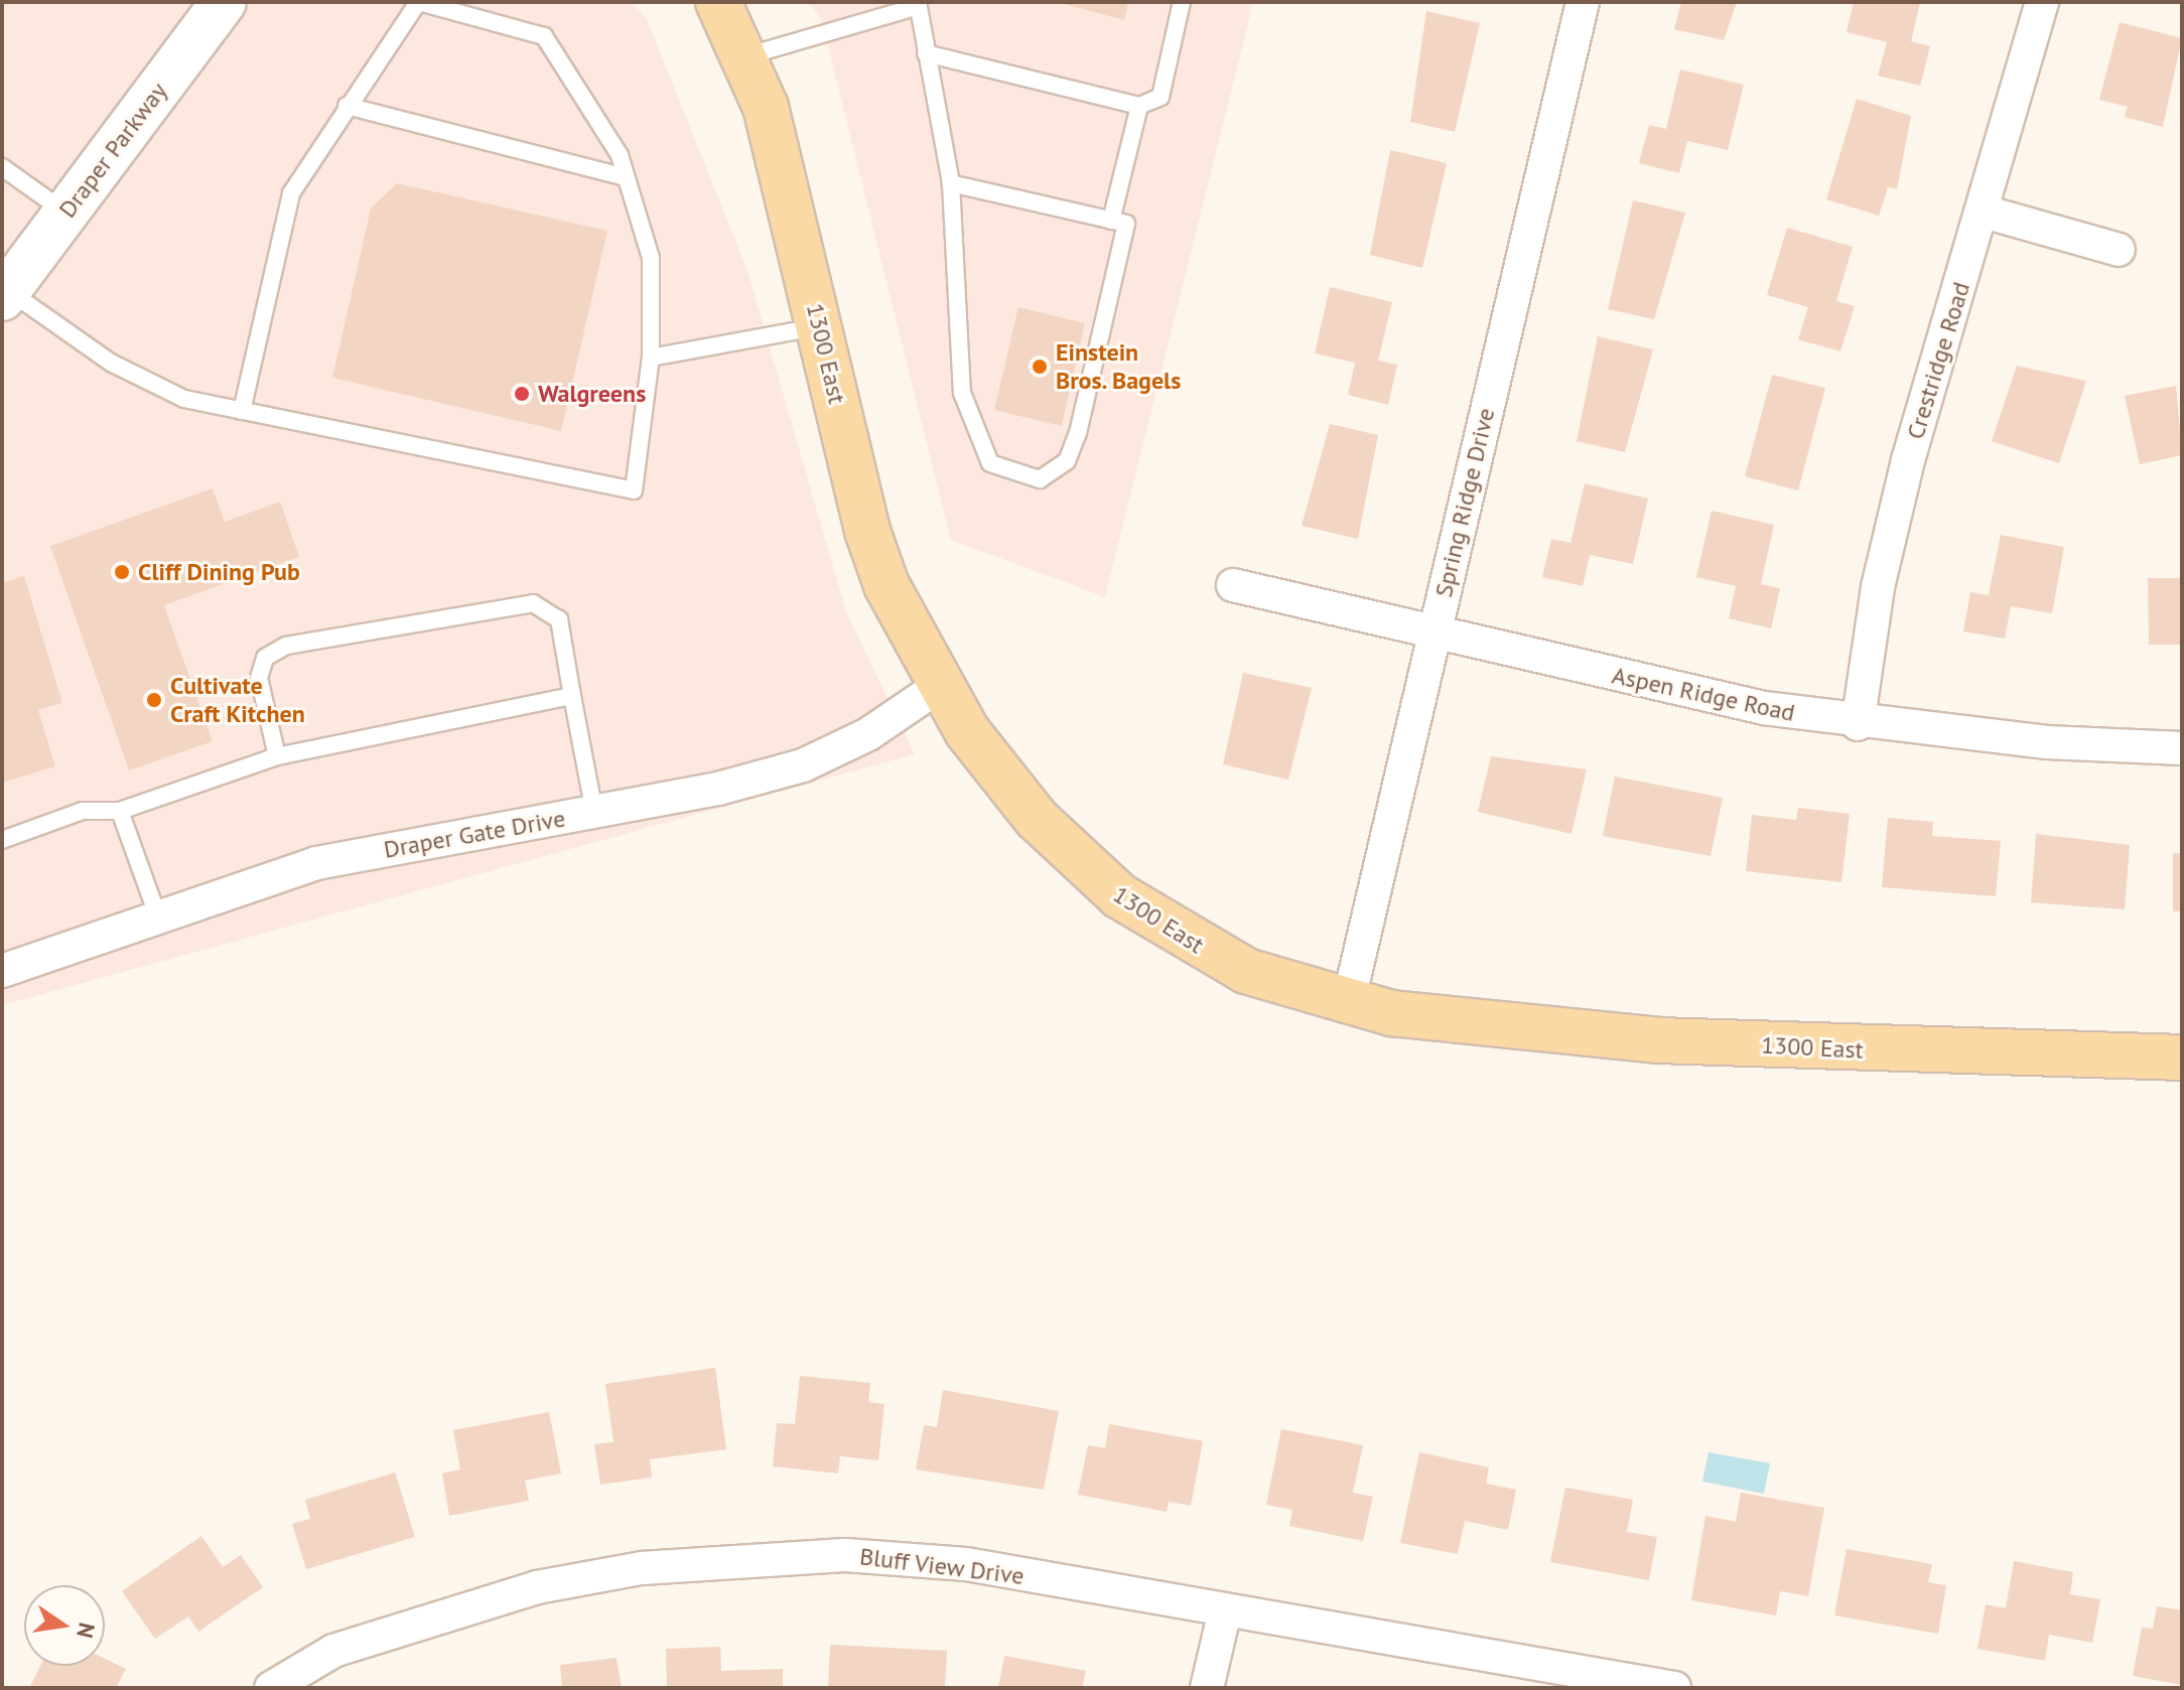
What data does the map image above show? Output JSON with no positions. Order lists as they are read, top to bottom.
{
  "streets": {
    "main road": ["Draper Parkway", "1300 East"],
    "street": [
      "Crestridge Road",
      "Spring Ridge Drive",
      "Aspen Ridge Road",
      "Draper Gate Drive",
      "Bluff View Drive"
    ]
  },
  "crossings": [
    ["1300 East", "Spring Ridge Drive"],
    ["1300 East", "Draper Gate Drive"],
    ["Crestridge Road", "Aspen Ridge Road"],
    ["Spring Ridge Drive", "Aspen Ridge Road"]
  ],
  "places": [
    "Einstein Bros. Bagels",
    "Walgreens",
    "Cliff Dining Pub",
    "Cultivate Craft Kitchen"
  ],
  "north": "right"
}
